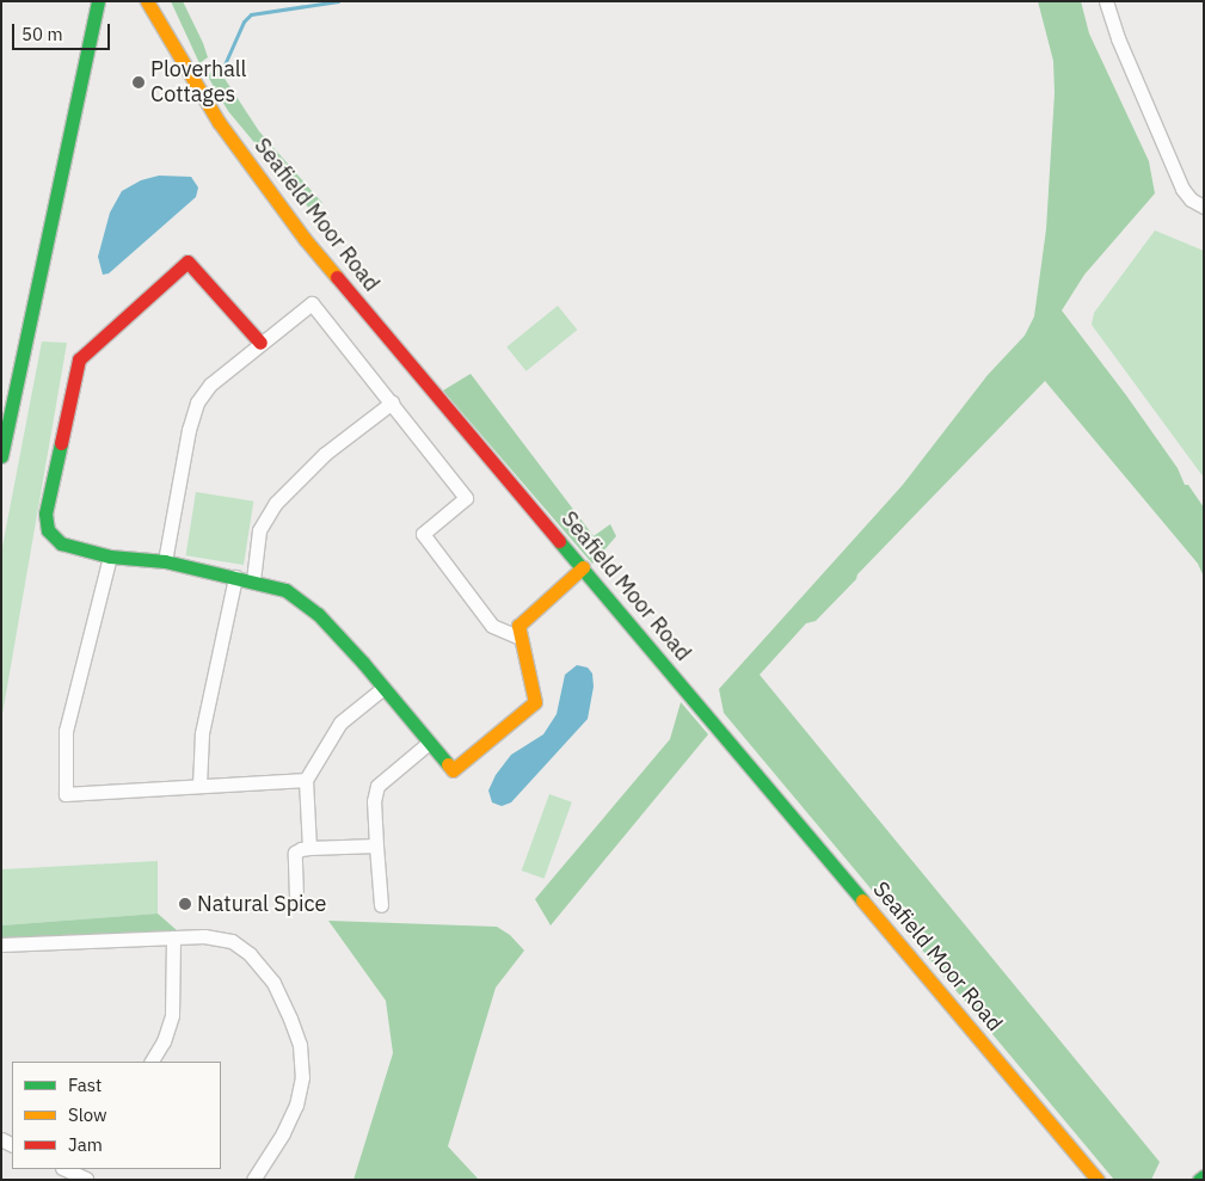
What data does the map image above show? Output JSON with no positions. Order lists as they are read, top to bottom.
{
  "streets": {
    "main road": ["Seafield Moor Road"]
  },
  "places": ["Ploverhall Cottages", "Natural Spice"],
  "legend": ["Fast", "Slow", "Jam"],
  "scale_bar": "50 m"
}
